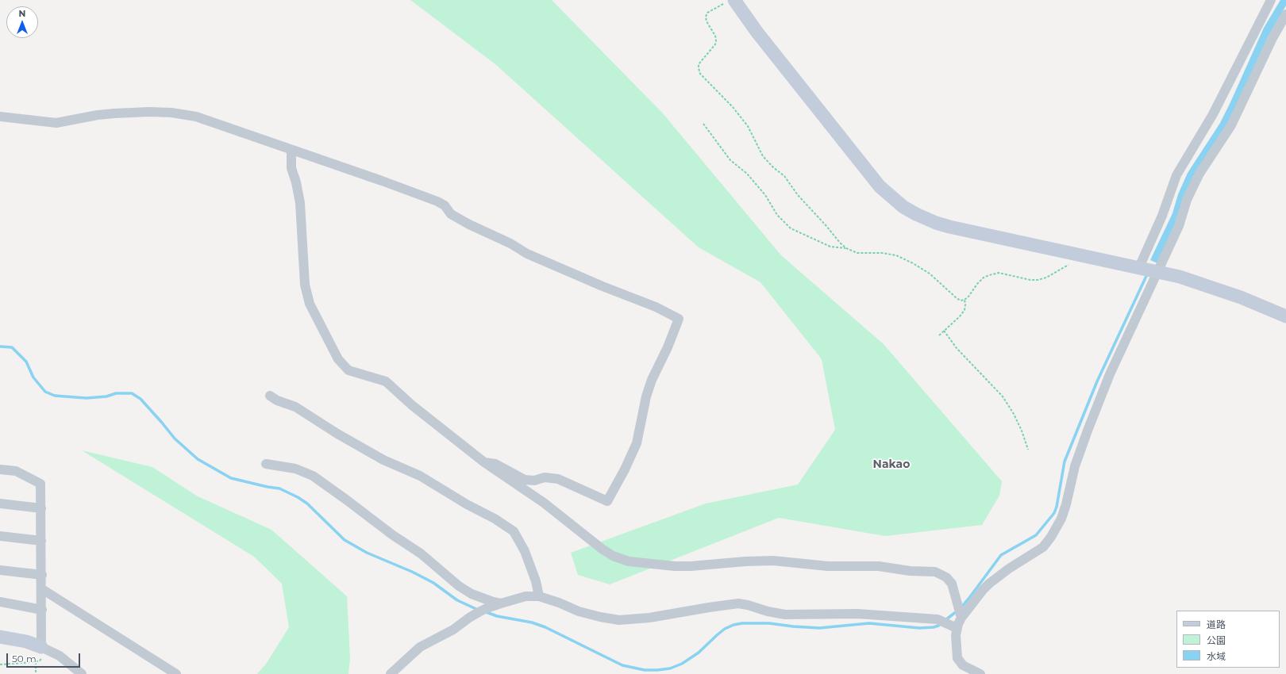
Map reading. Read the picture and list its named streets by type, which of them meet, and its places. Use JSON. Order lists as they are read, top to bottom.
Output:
{
  "districts": ["Nakao"],
  "legend": ["道路", "公園", "水域"],
  "scale_bar": "50 m",
  "north": "top"
}
